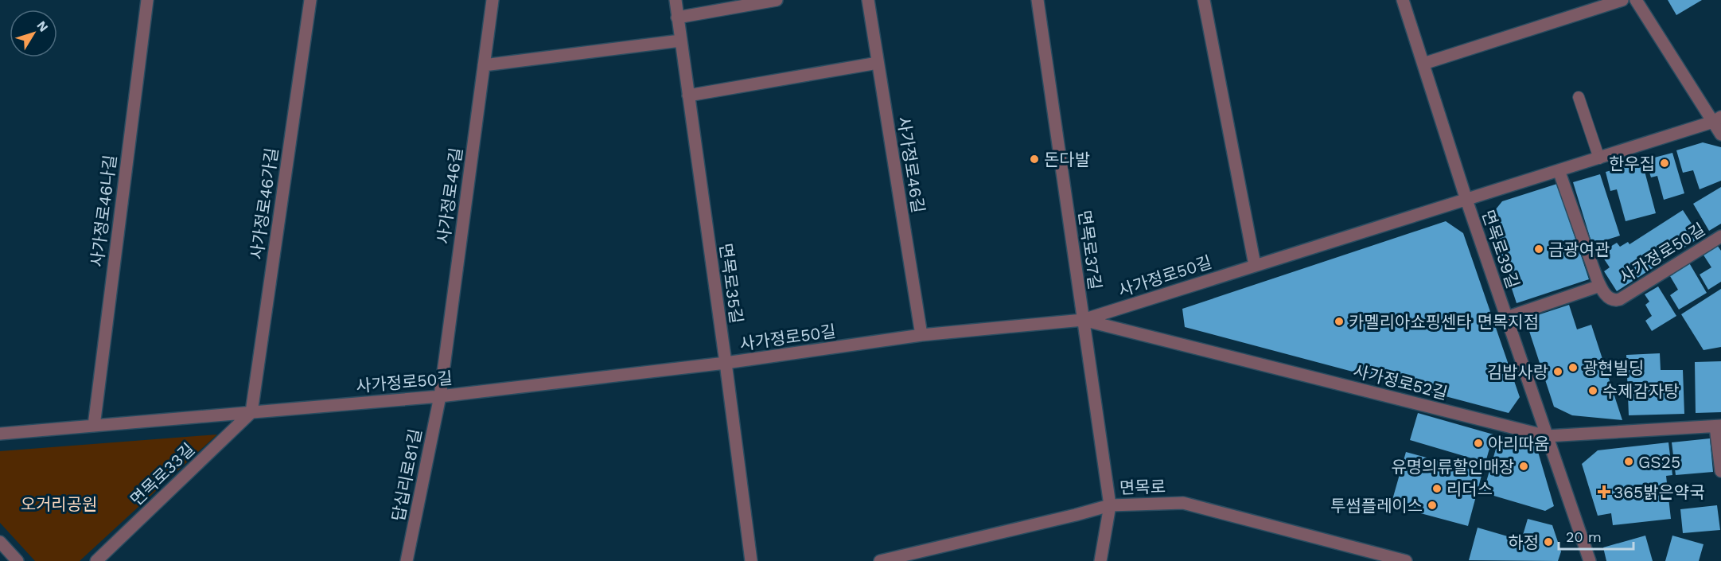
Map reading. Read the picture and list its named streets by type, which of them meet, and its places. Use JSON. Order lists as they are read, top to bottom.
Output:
{
  "streets": {
    "street": [
      "사가정로46길",
      "사가정로46가길",
      "사가정로46나길",
      "면목로39길",
      "면목로37길",
      "사가정로50길",
      "면목로35길",
      "사가정로52길",
      "면목로33길",
      "답십리로81길",
      "면목로"
    ]
  },
  "crossings": [
    ["사가정로46길", "사가정로50길"],
    ["사가정로46길", "답십리로81길"],
    ["사가정로46가길", "사가정로50길"],
    ["사가정로46가길", "면목로33길"],
    ["사가정로46나길", "사가정로50길"],
    ["면목로39길", "사가정로50길"],
    ["면목로39길", "사가정로52길"],
    ["면목로37길", "사가정로50길"],
    ["면목로37길", "사가정로52길"],
    ["면목로37길", "면목로"],
    ["사가정로50길", "면목로35길"],
    ["사가정로50길", "사가정로52길"],
    ["사가정로50길", "면목로33길"],
    ["사가정로50길", "답십리로81길"]
  ],
  "parks": ["오거리공원"],
  "places": {
    "other": [
      "돈다발",
      "한우집",
      "금광여관",
      "카멜리아쇼핑센타 면목지점",
      "광현빌딩",
      "김밥사랑",
      "수제감자탕",
      "아리따움",
      "GS25",
      "유명의류할인매장",
      "리더스",
      "투썸플레이스",
      "하정"
    ],
    "health": ["365밝은약국"]
  },
  "scale_bar": "20 m",
  "north": "top right"
}
